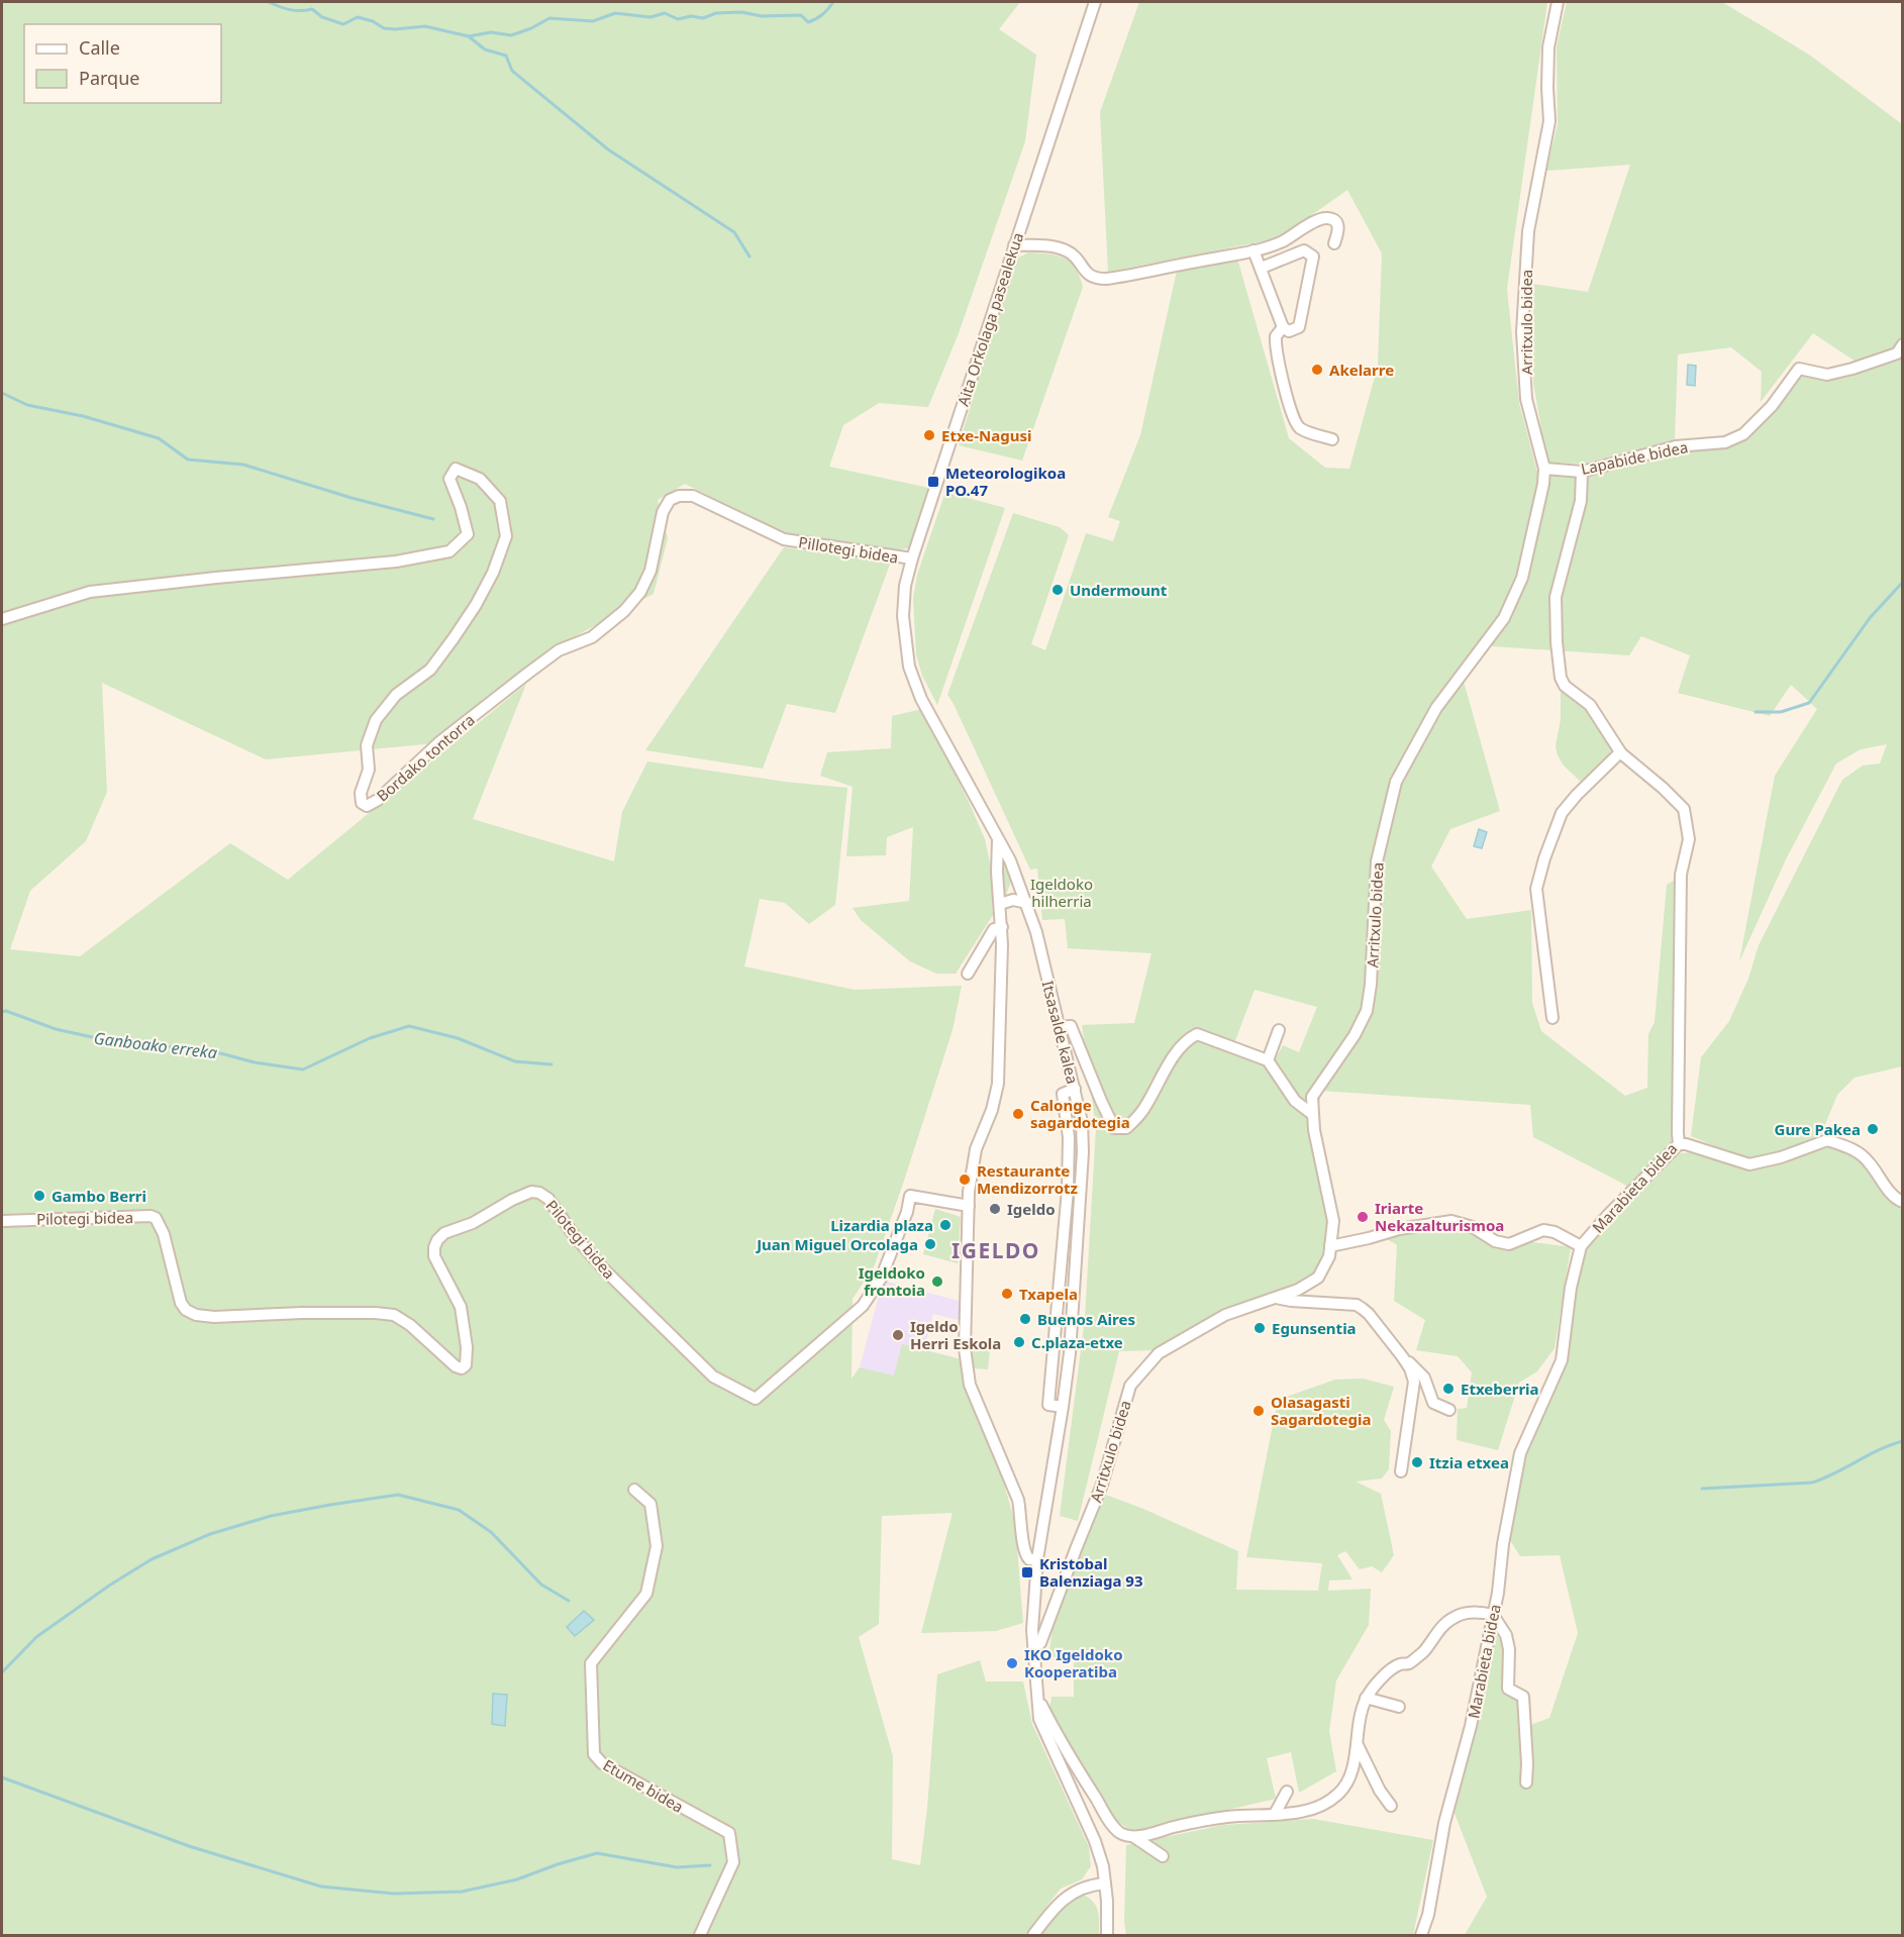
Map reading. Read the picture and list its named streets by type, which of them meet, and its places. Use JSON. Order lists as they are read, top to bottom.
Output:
{
  "streets": {
    "street": [
      "Aita Orkolaga pasealekua",
      "Arritxulo bidea",
      "Lapabide bidea",
      "Pillotegi bidea",
      "Bordako tontorra",
      "Itsasalde kalea",
      "Marabieta bidea",
      "Pilotegi bidea",
      "Etume bidea"
    ]
  },
  "crossings": [
    ["Aita Orkolaga pasealekua", "Pillotegi bidea"],
    ["Aita Orkolaga pasealekua", "Itsasalde kalea"],
    ["Arritxulo bidea", "Lapabide bidea"],
    ["Arritxulo bidea", "Itsasalde kalea"],
    ["Lapabide bidea", "Marabieta bidea"],
    ["Pillotegi bidea", "Bordako tontorra"]
  ],
  "districts": ["IGELDO"],
  "water": ["Ganboako erreka"],
  "parks": ["Igeldoko hilherria"],
  "places": {
    "other": [
      "Akelarre",
      "Etxe-Nagusi",
      "Undermount",
      "Calonge sagardotegia",
      "Gure Pakea",
      "Restaurante Mendizorrotz",
      "Gambo Berri",
      "Igeldo",
      "Iriarte Nekazalturismoa",
      "Lizardia plaza",
      "Juan Miguel Orcolaga",
      "Igeldoko frontoia",
      "Txapela",
      "Buenos Aires",
      "Egunsentia",
      "Igeldo Herri Eskola",
      "C.plaza-etxe",
      "Etxeberria",
      "Olasagasti Sagardotegia",
      "Itzia etxea",
      "IKO Igeldoko Kooperatiba"
    ],
    "transit": ["Meteorologikoa PO.47", "Kristobal Balenziaga 93"]
  },
  "legend": ["Calle", "Parque"]
}
